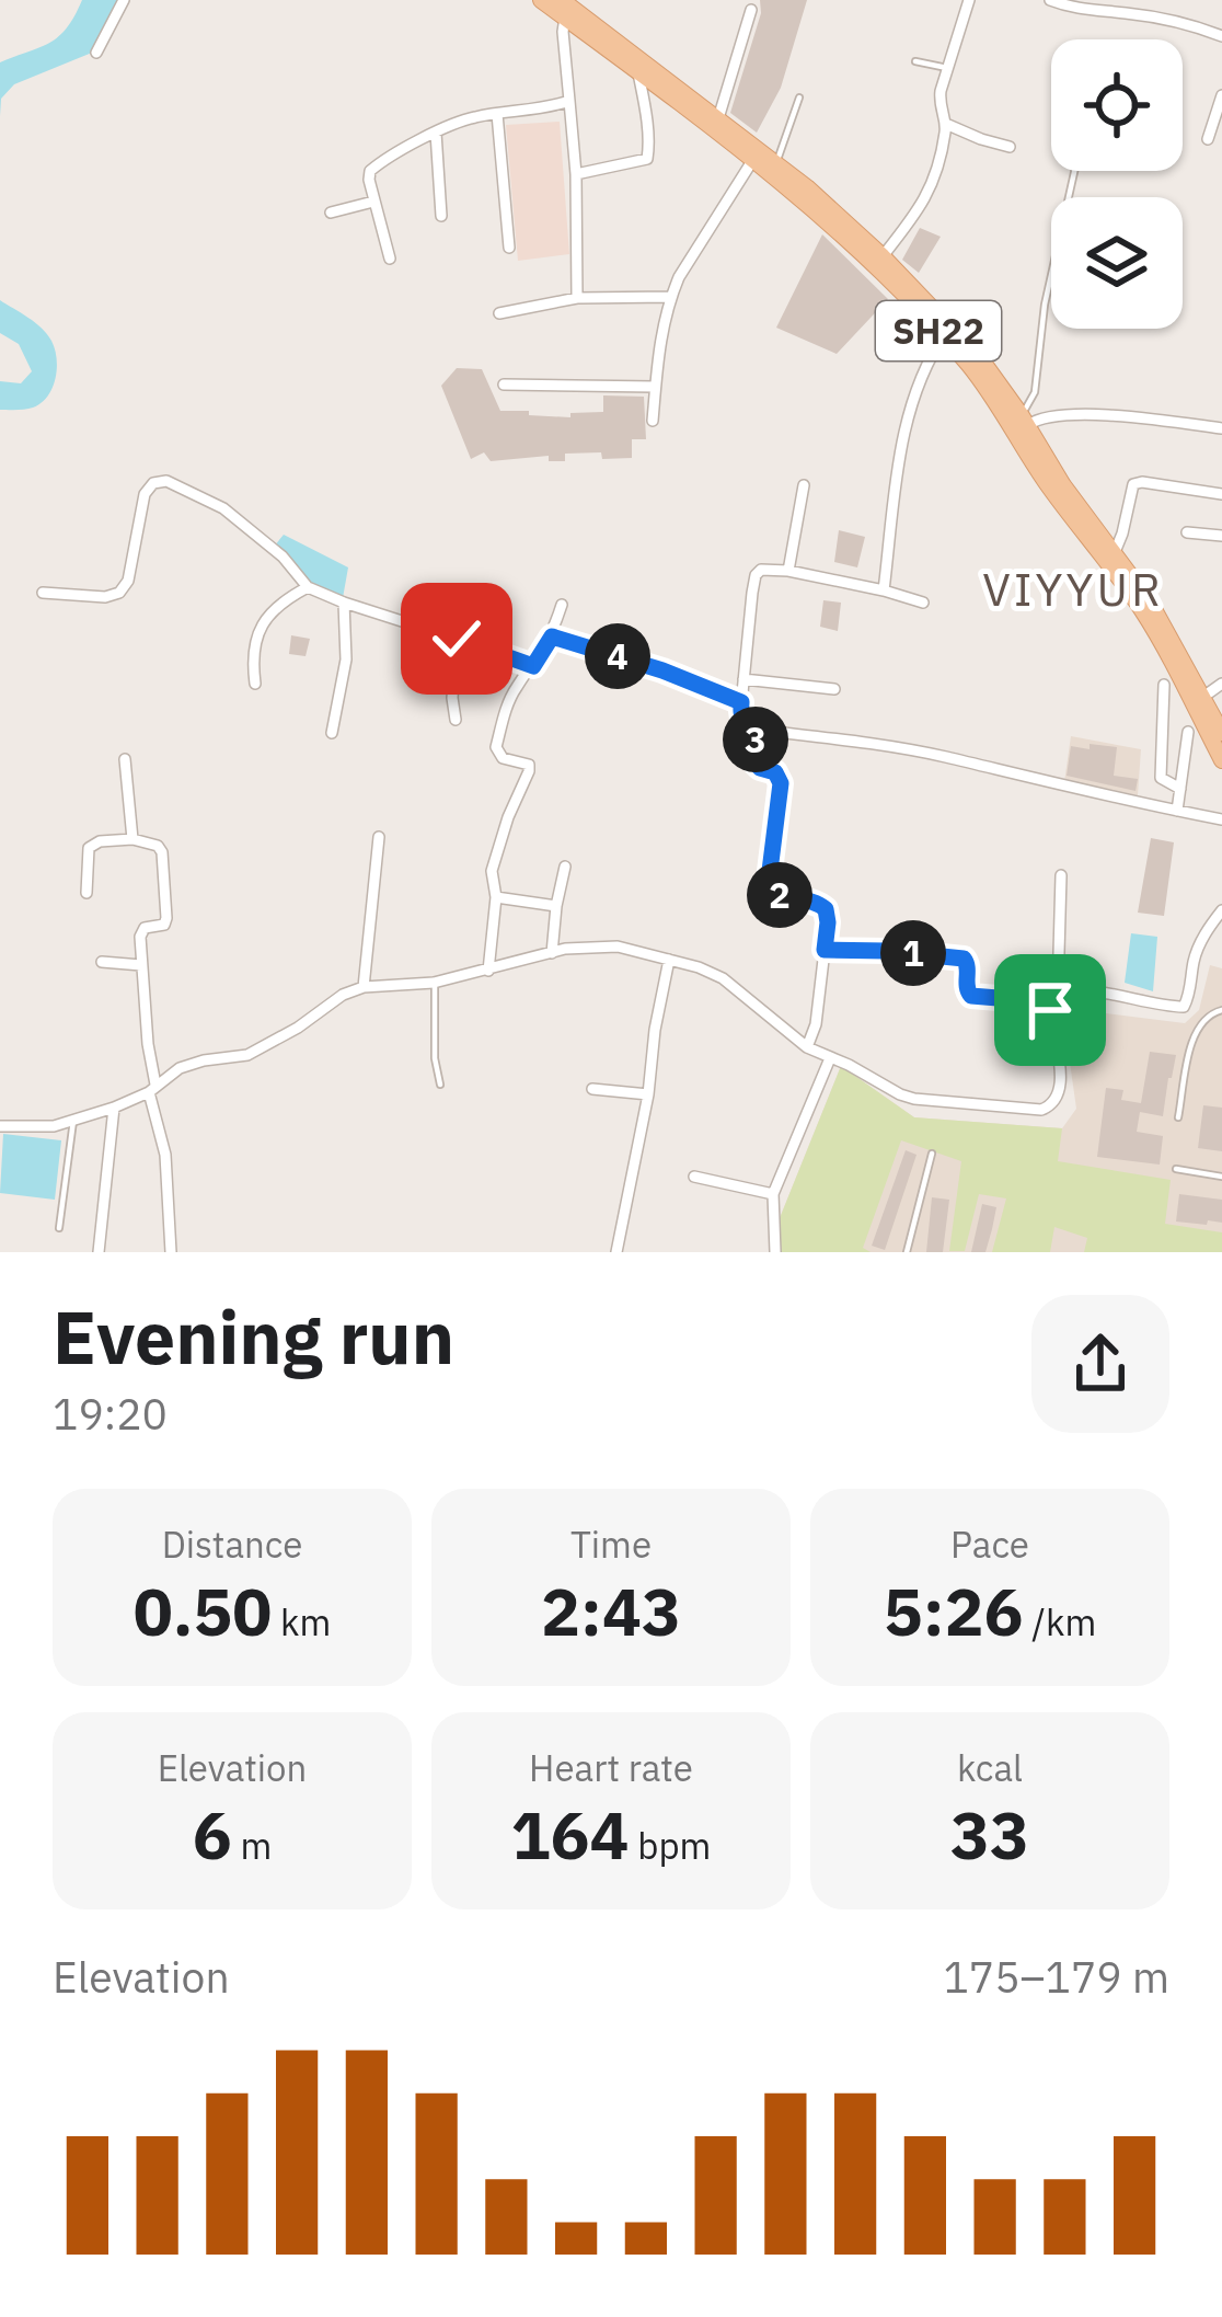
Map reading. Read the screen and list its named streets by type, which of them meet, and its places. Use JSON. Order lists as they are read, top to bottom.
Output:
{
  "streets": {
    "main road": ["SH22"]
  },
  "districts": ["VIYYUR"],
  "page": {
    "pins": [
      "4",
      "3",
      "2",
      "1"
    ],
    "heading": ["Evening run", "19:20"],
    "stats": [
      ["Distance", "0.50 km"],
      ["Time", "2:43"],
      ["Pace", "5:26 /km"],
      ["Elevation", "6 m"],
      ["Heart rate", "164 bpm"],
      ["kcal", "33"]
    ],
    "chart": ["Elevation", "175–179 m"]
  }
}
